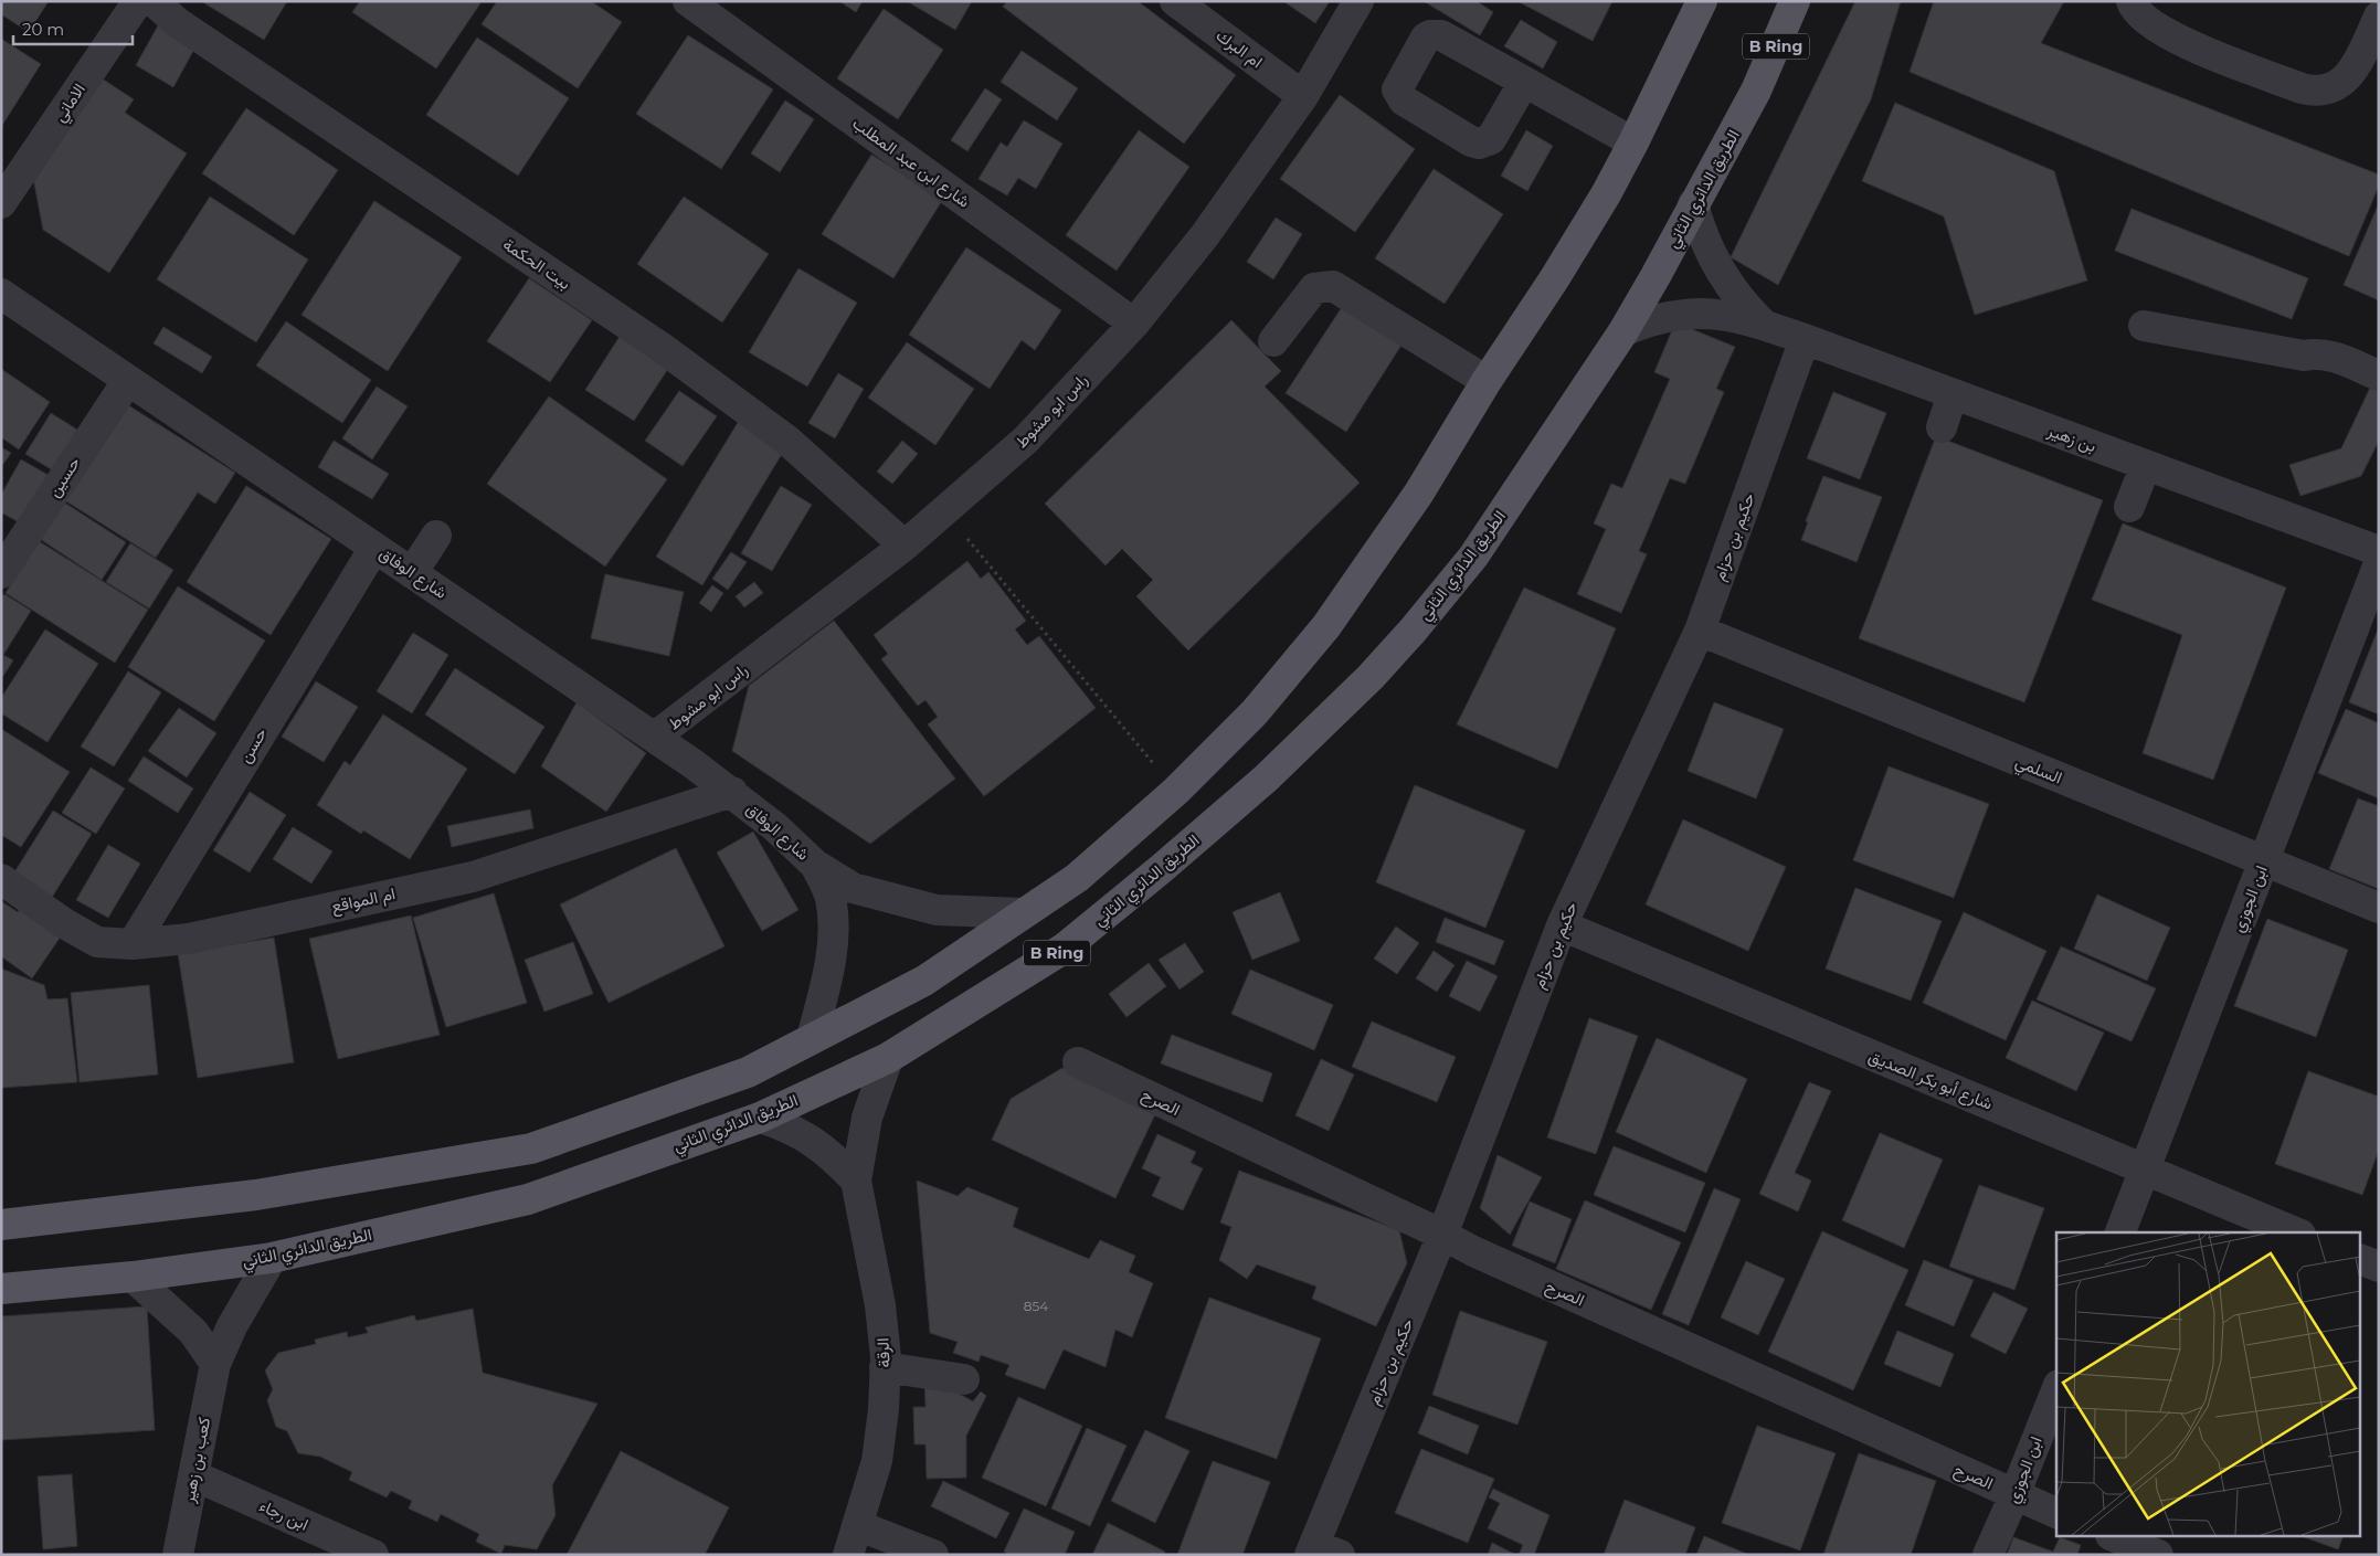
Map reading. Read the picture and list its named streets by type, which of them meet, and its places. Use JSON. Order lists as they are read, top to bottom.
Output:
{
  "streets": {
    "main road": ["B Ring", "الطريق الدائري الثاني"],
    "street": [
      "ام البرك",
      "الاماني",
      "شارع ابن عبد المطلب",
      "بيت الحكمة",
      "راس ابو مشوط",
      "بن زهير",
      "حسين",
      "حكيم بن حزام",
      "شارع الوفاق",
      "حسن",
      "السلمي",
      "ابن الجوزي",
      "ام المواقع",
      "شارع أبو بكر الصديق",
      "الصرح",
      "الرقة",
      "كعب بن زهير",
      "ابن رجاء"
    ]
  },
  "crossings": [
    ["B Ring", "شارع الوفاق"],
    ["ام البرك", "راس ابو مشوط"],
    ["شارع ابن عبد المطلب", "راس ابو مشوط"],
    ["الطريق الدائري الثاني", "بن زهير"],
    ["الطريق الدائري الثاني", "الرقة"],
    ["الطريق الدائري الثاني", "كعب بن زهير"],
    ["بيت الحكمة", "راس ابو مشوط"],
    ["راس ابو مشوط", "شارع الوفاق"],
    ["بن زهير", "حكيم بن حزام"],
    ["حسين", "شارع الوفاق"],
    ["حكيم بن حزام", "السلمي"],
    ["حكيم بن حزام", "شارع أبو بكر الصديق"],
    ["حكيم بن حزام", "الصرح"],
    ["شارع الوفاق", "حسن"],
    ["شارع الوفاق", "ام المواقع"],
    ["حسن", "ام المواقع"],
    ["السلمي", "ابن الجوزي"],
    ["ابن الجوزي", "شارع أبو بكر الصديق"],
    ["ابن الجوزي", "الصرح"],
    ["كعب بن زهير", "ابن رجاء"]
  ],
  "house_numbers": ["854"],
  "scale_bar": "20 m"
}
